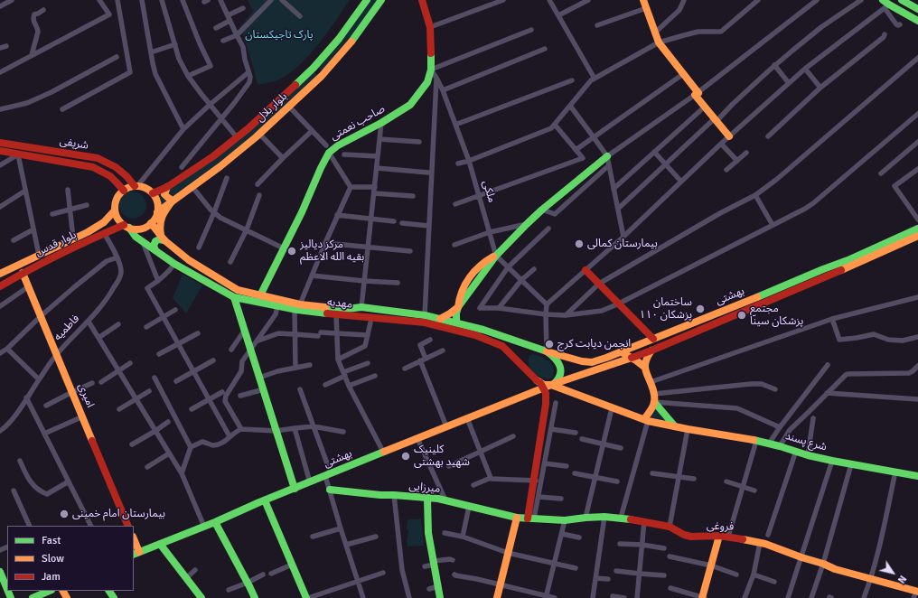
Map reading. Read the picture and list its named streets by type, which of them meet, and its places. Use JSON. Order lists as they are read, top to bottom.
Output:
{
  "streets": {
    "main road": [
      "بلوار بلال",
      "صاحب نعمتی",
      "شریفی",
      "بلوار قدس",
      "بهشتى",
      "مهدیه",
      "امیری",
      "شرع پسند",
      "بهشتی",
      "میرزایی",
      "فروغی"
    ],
    "street": ["ملکی", "فاطمیه"]
  },
  "crossings": [
    ["بلوار بلال", "شریفی"],
    ["بلوار بلال", "بلوار قدس"],
    ["بلوار بلال", "مهدیه"],
    ["صاحب نعمتی", "ملکی"],
    ["شریفی", "بلوار قدس"],
    ["شریفی", "مهدیه"],
    ["بلوار قدس", "مهدیه"],
    ["بلوار قدس", "فاطمیه"],
    ["بلوار قدس", "امیری"],
    ["بهشتى", "مهدیه"],
    ["بهشتى", "شرع پسند"],
    ["بهشتى", "بهشتی"],
    ["مهدیه", "بهشتی"],
    ["فاطمیه", "امیری"],
    ["شرع پسند", "بهشتی"],
    ["میرزایی", "فروغی"]
  ],
  "parks": ["پارک تاجیکستان"],
  "places": [
    "بیمارستان کمالی",
    "مرکز دیالیز بقیه الله الاعظم",
    "ساختمان پزشکان ۱۱۰",
    "مجتمع پزشکان سینا",
    "انجمن دیابت کرج",
    "کلینیک شهید بهشتی",
    "بیمارستان امام خمینی"
  ],
  "legend": ["Fast", "Slow", "Jam"],
  "north": "bottom right"
}
